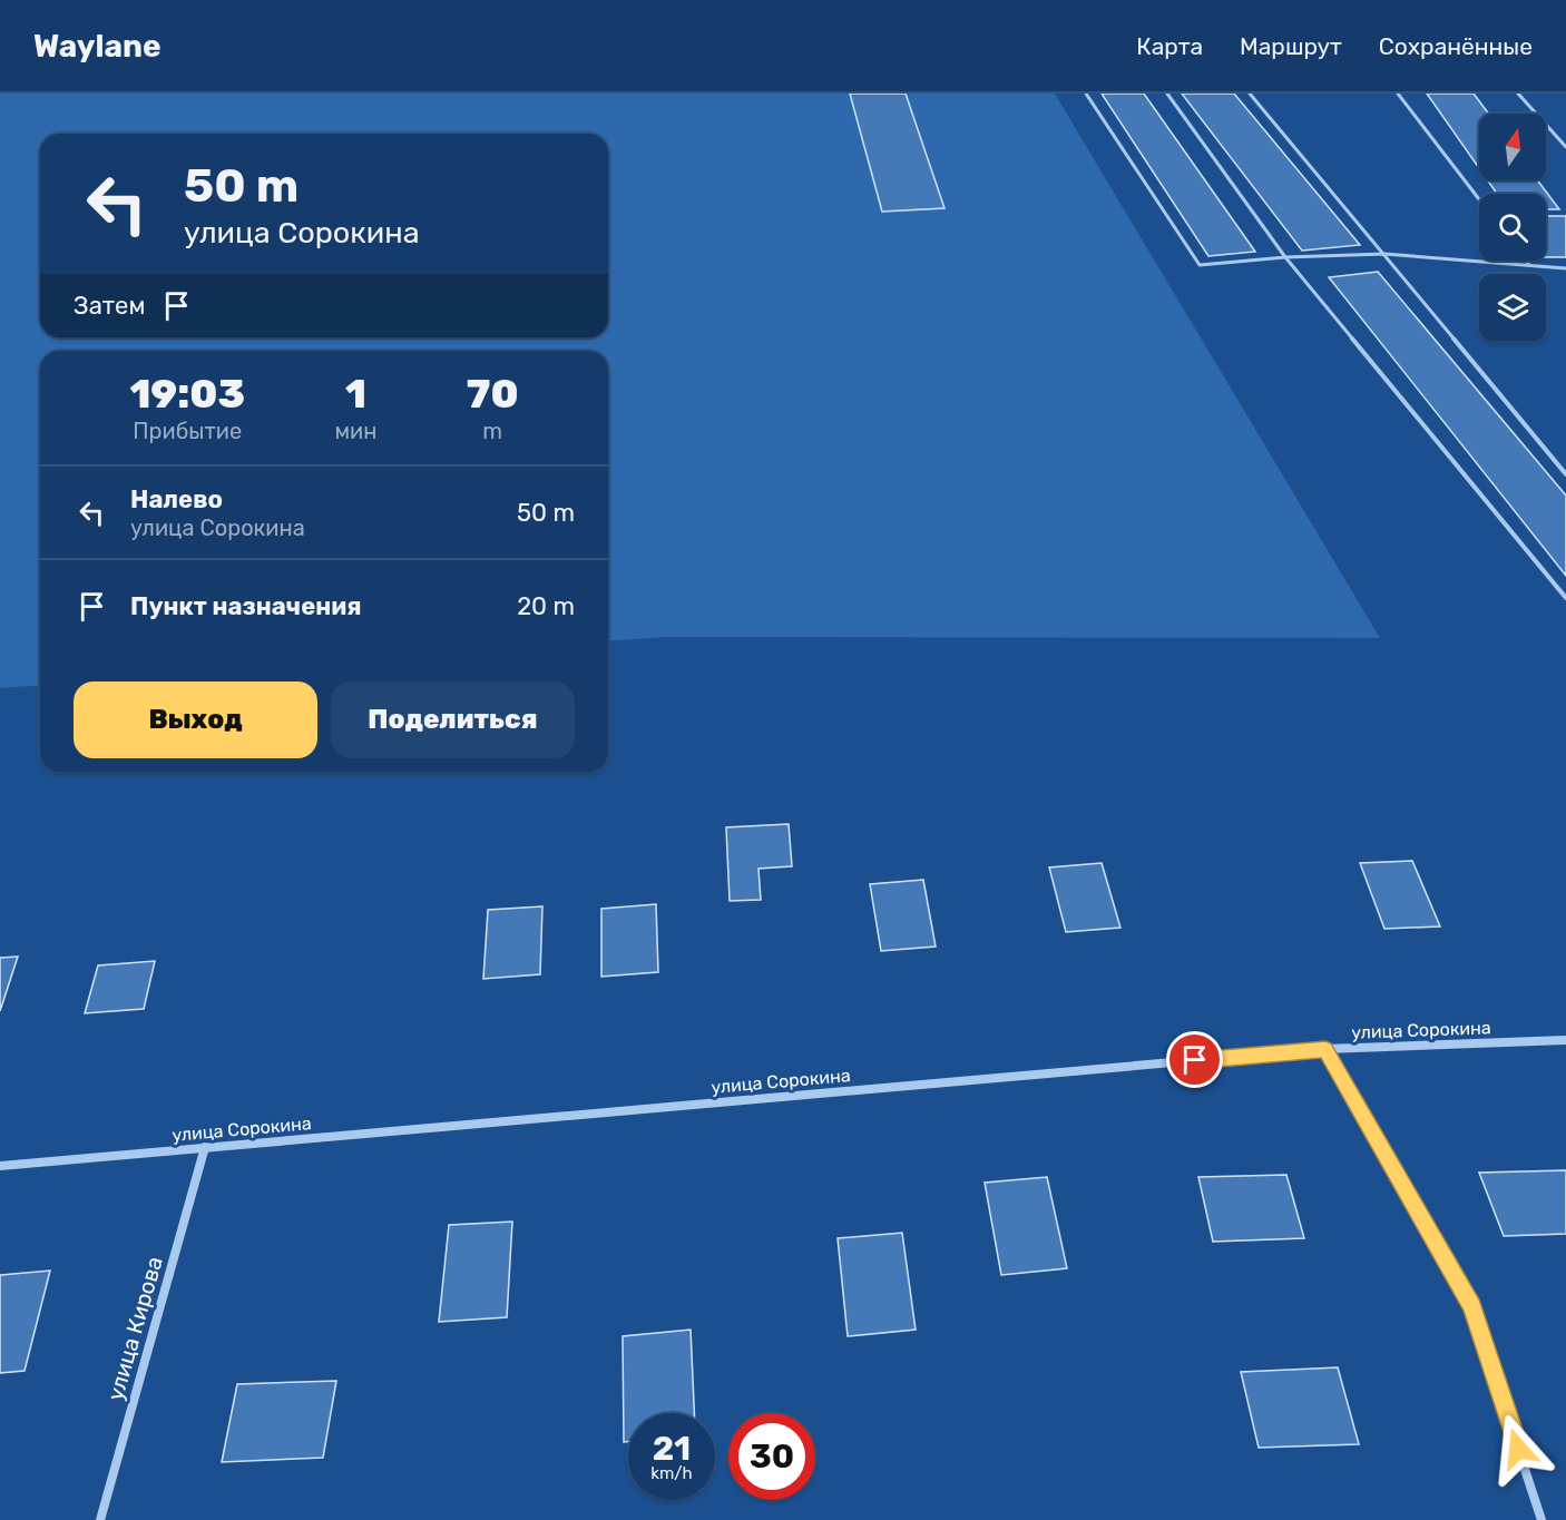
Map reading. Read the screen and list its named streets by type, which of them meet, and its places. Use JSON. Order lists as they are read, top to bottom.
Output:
{
  "streets": {
    "street": ["улица Сорокина", "улица Кирова"]
  },
  "crossings": [
    ["улица Сорокина", "улица Кирова"]
  ],
  "north": "top",
  "page": {
    "header": "Waylane",
    "nav": ["Карта", "Маршрут", "Сохранённые"],
    "turn": ["50 m", "улица Сорокина"],
    "then": "Затем",
    "eta": [
      "19:03",
      "Прибытие",
      "1",
      "мин",
      "70",
      "m"
    ],
    "list": [
      {
        "name": "Налево",
        "note": "улица Сорокина",
        "value": "50 m"
      },
      {
        "name": "Пункт назначения",
        "value": "20 m"
      }
    ],
    "buttons": ["Выход", "Поделиться"],
    "speed": "21 km/h",
    "limit": "30"
  }
}
